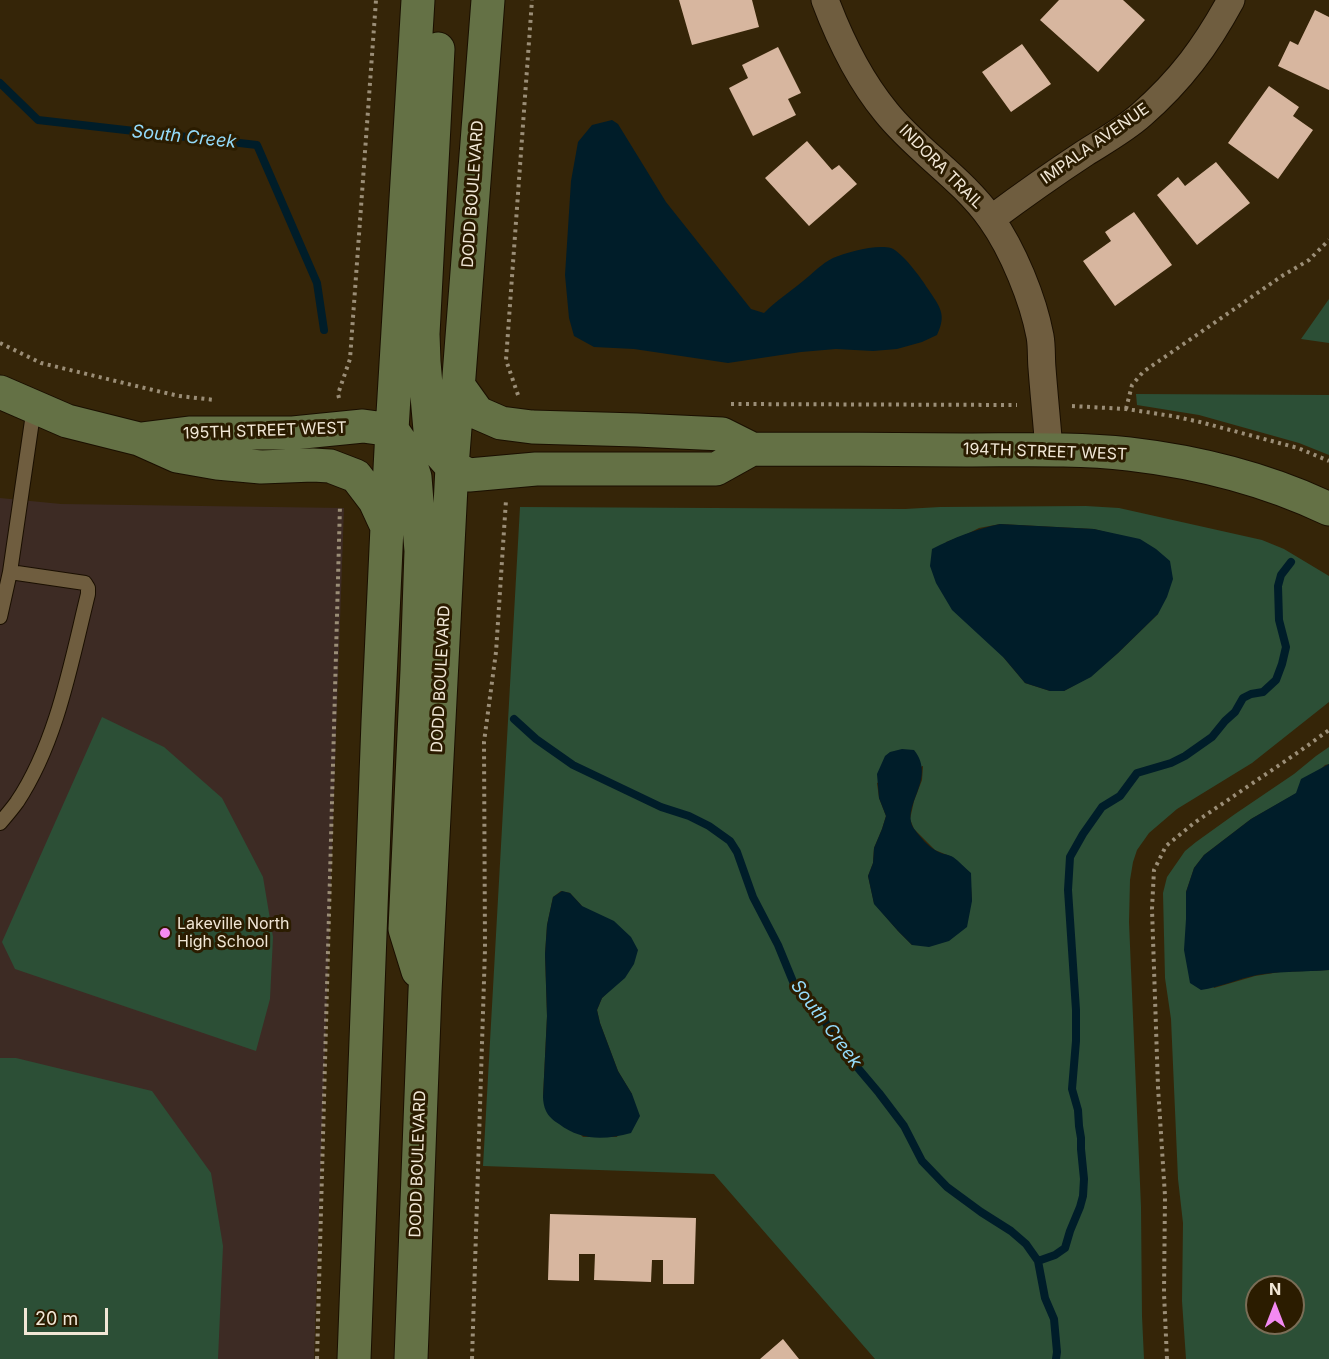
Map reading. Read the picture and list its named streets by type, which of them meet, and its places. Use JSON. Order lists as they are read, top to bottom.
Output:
{
  "streets": {
    "main road": ["DODD BOULEVARD", "195TH STREET WEST", "194TH STREET WEST"],
    "street": ["IMPALA AVENUE", "INDORA TRAIL"]
  },
  "crossings": [
    ["IMPALA AVENUE", "INDORA TRAIL"],
    ["INDORA TRAIL", "194TH STREET WEST"],
    ["DODD BOULEVARD", "194TH STREET WEST"]
  ],
  "water": ["South Creek"],
  "places": ["Lakeville North High School"],
  "scale_bar": "20 m",
  "north": "top"
}
